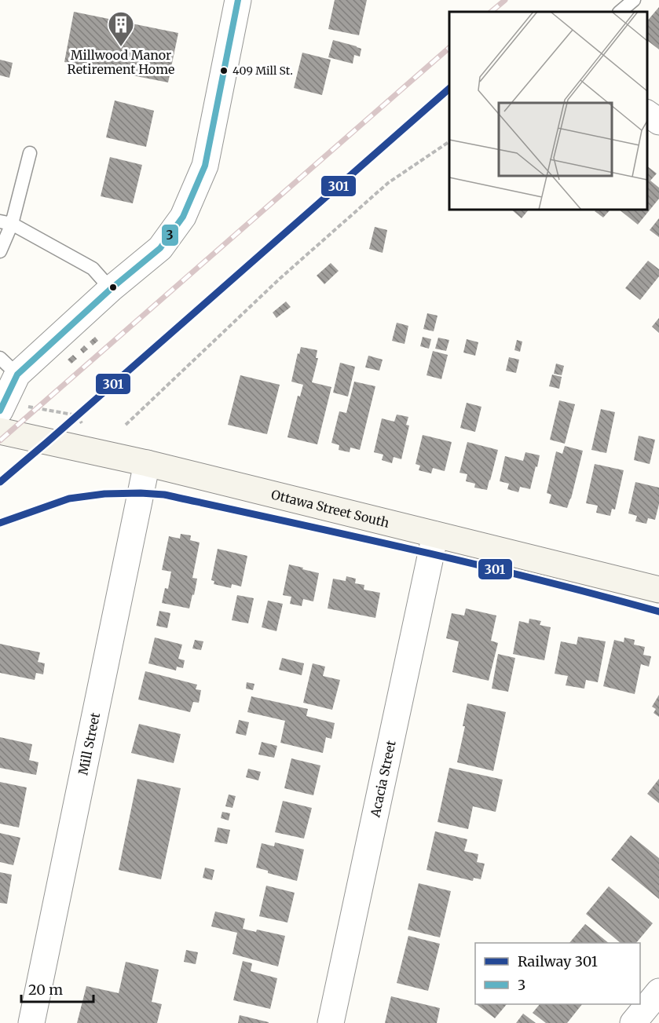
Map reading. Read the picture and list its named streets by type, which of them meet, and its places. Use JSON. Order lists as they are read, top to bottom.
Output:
{
  "streets": {
    "main road": ["Ottawa Street South"],
    "street": ["Mill Street", "Acacia Street"]
  },
  "crossings": [
    ["Ottawa Street South", "Mill Street"],
    ["Ottawa Street South", "Acacia Street"]
  ],
  "places": {
    "building": ["Millwood Manor Retirement Home"],
    "other": ["409 Mill St."]
  },
  "lines": ["transit line 3", "rail line 301"],
  "legend": ["Railway 301", "3"],
  "scale_bar": "20 m"
}
